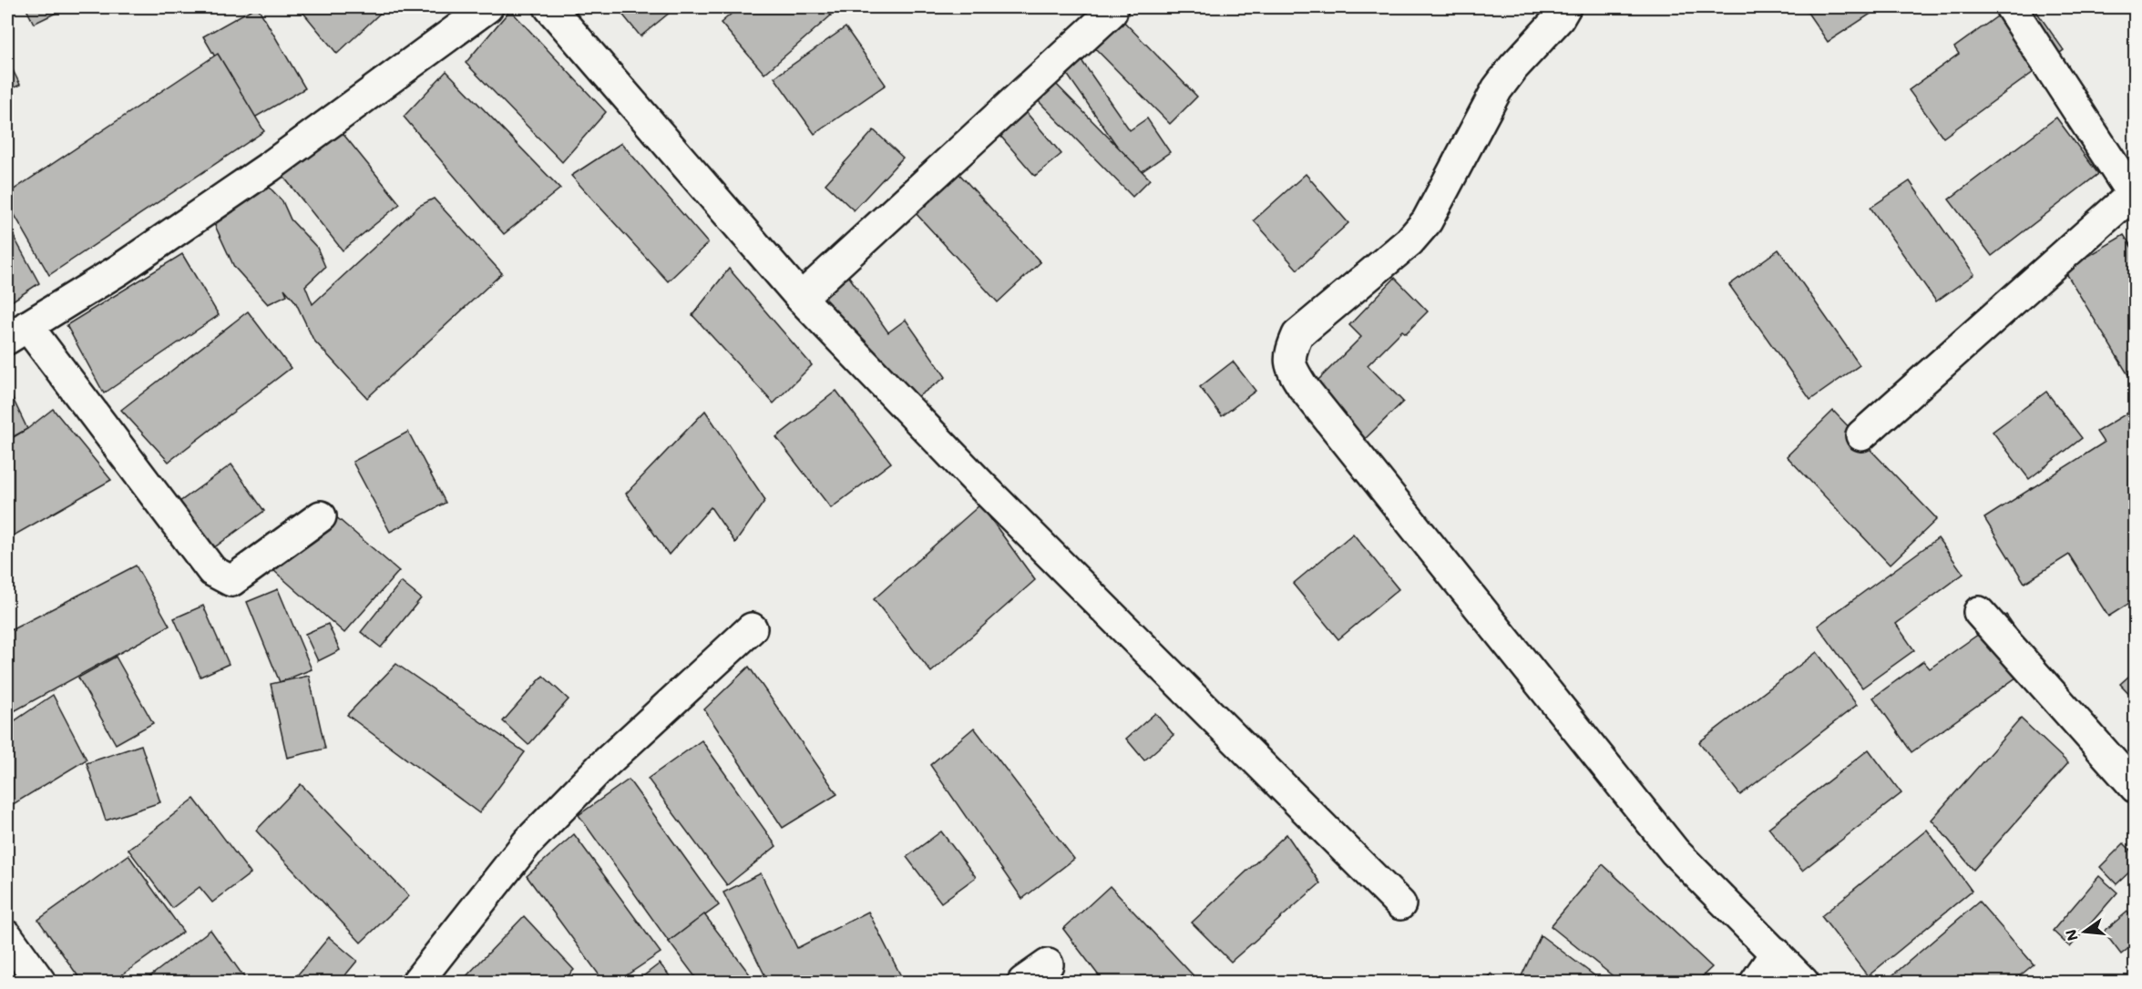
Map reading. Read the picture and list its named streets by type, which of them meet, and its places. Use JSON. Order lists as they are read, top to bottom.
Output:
{
  "north": "left"
}
